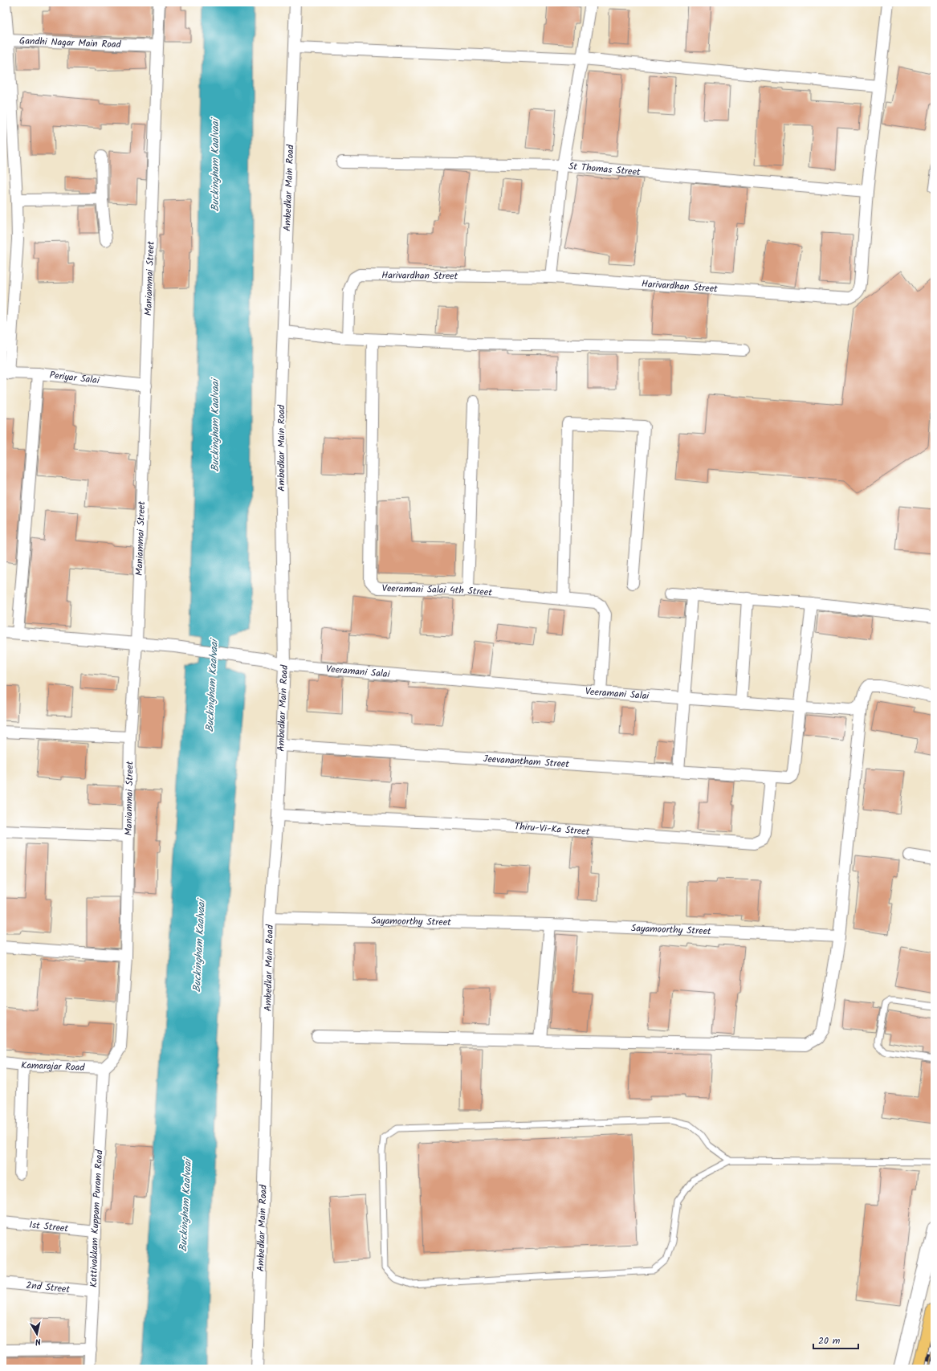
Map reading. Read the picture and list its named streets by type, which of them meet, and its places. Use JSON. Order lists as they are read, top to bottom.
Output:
{
  "streets": {
    "street": [
      "Gandhi Nagar Main Road",
      "St Thomas Street",
      "Ambedkar Main Road",
      "Harivardhan Street",
      "Maniammai Street",
      "Periyar Salai",
      "Veeramani Salai 4th Street",
      "Veeramani Salai",
      "Jeevanantham Street",
      "Thiru-Vi-Ka Street",
      "Sayamoorthy Street",
      "Kamarajar Road",
      "Kottivakkam Kuppam Puram Road",
      "1st Street",
      "2nd Street"
    ]
  },
  "crossings": [
    ["Gandhi Nagar Main Road", "Maniammai Street"],
    ["Gandhi Nagar Main Road", "Periyar Salai"],
    ["St Thomas Street", "Harivardhan Street"],
    ["Ambedkar Main Road", "Veeramani Salai"],
    ["Ambedkar Main Road", "Jeevanantham Street"],
    ["Ambedkar Main Road", "Thiru-Vi-Ka Street"],
    ["Ambedkar Main Road", "Sayamoorthy Street"],
    ["Maniammai Street", "Periyar Salai"],
    ["Maniammai Street", "Veeramani Salai"],
    ["Maniammai Street", "Kamarajar Road"],
    ["Maniammai Street", "Kottivakkam Kuppam Puram Road"],
    ["Veeramani Salai 4th Street", "Veeramani Salai"],
    ["Veeramani Salai", "Jeevanantham Street"],
    ["Jeevanantham Street", "Thiru-Vi-Ka Street"],
    ["Kamarajar Road", "Kottivakkam Kuppam Puram Road"],
    ["Kottivakkam Kuppam Puram Road", "1st Street"],
    ["Kottivakkam Kuppam Puram Road", "2nd Street"]
  ],
  "water": ["Buckingham Kaalvaai"],
  "scale_bar": "20 m",
  "north": "bottom"
}
